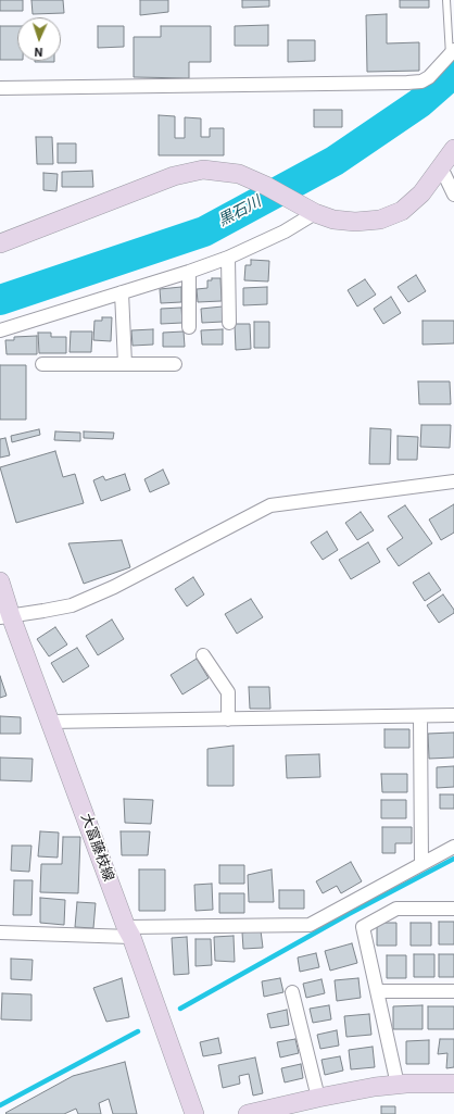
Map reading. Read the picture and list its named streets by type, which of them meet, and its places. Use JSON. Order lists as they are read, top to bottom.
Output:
{
  "streets": {
    "street": ["大富藤枝線"]
  },
  "water": ["黒石川"],
  "north": "bottom"
}
